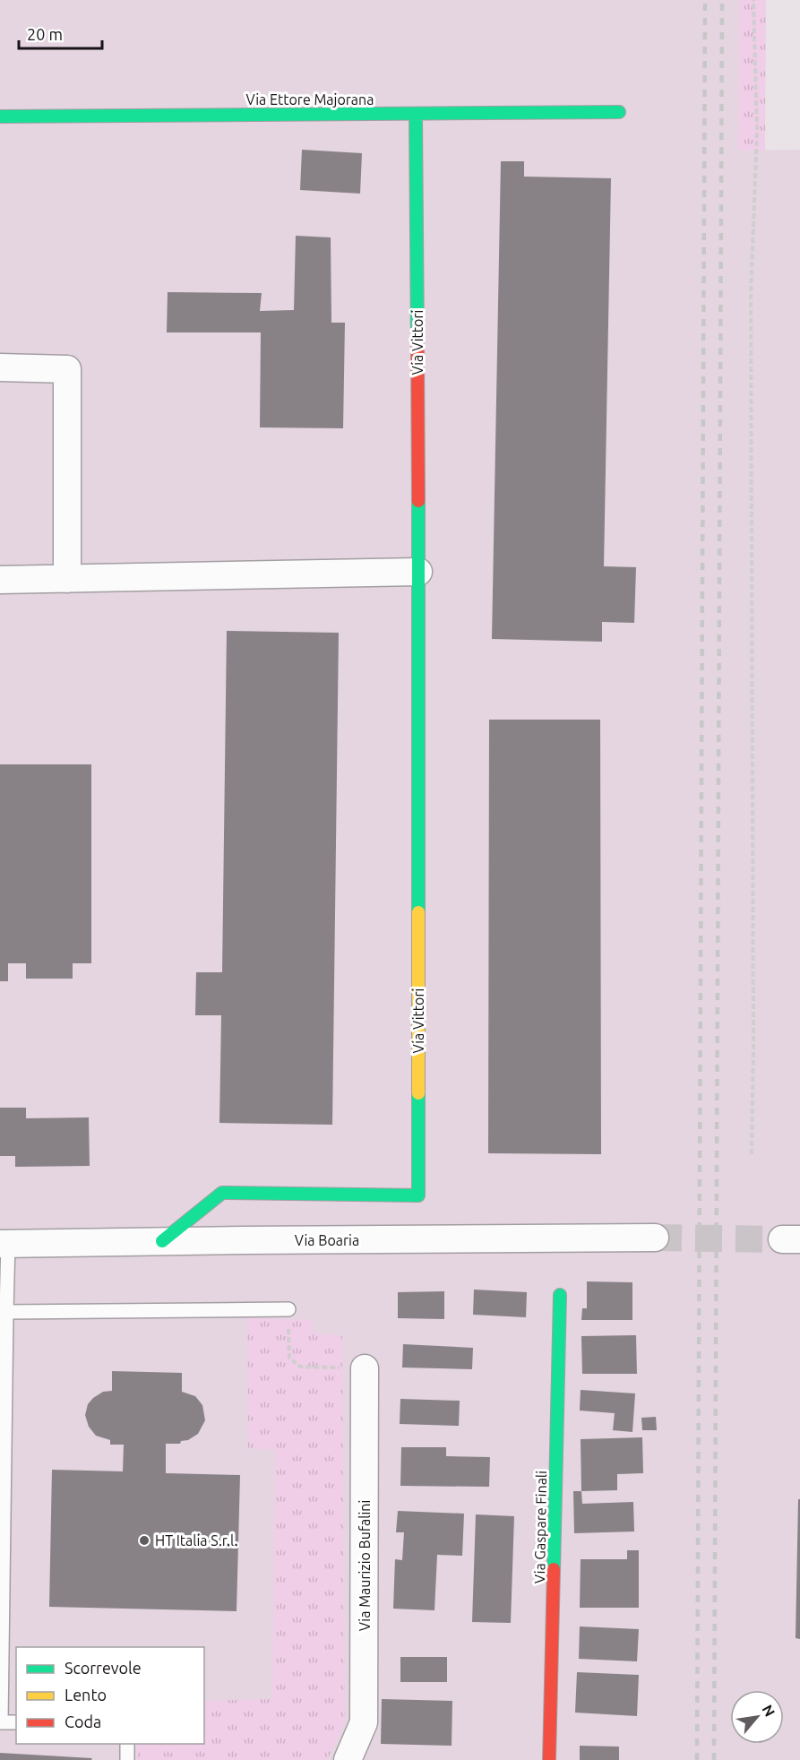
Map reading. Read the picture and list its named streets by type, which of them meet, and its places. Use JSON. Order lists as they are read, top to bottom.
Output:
{
  "streets": {
    "street": [
      "Via Ettore Majorana",
      "Via Vittori",
      "Via Boaria",
      "Via Gaspare Finali",
      "Via Maurizio Bufalini"
    ]
  },
  "crossings": [
    ["Via Ettore Majorana", "Via Vittori"],
    ["Via Vittori", "Via Boaria"]
  ],
  "places": ["HT Italia S.r.l."],
  "legend": ["Scorrevole", "Lento", "Coda"],
  "scale_bar": "20 m",
  "north": "top right"
}
